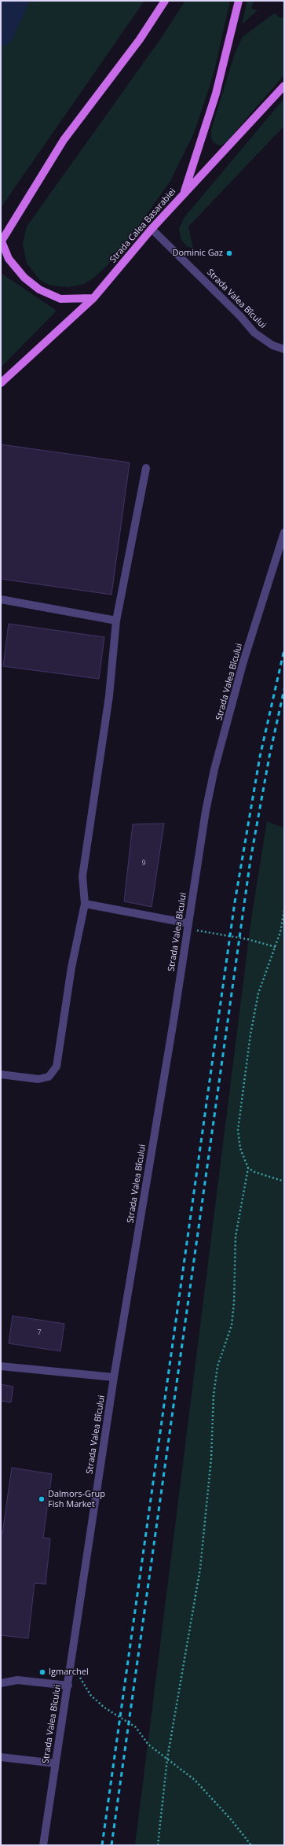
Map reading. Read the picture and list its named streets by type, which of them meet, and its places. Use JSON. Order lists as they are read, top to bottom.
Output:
{
  "streets": {
    "main road": ["Strada Calea Basarabiei"],
    "street": ["Strada Valea Bîcului"]
  },
  "crossings": [
    ["Strada Calea Basarabiei", "Strada Valea Bîcului"]
  ],
  "places": ["Dominic Gaz", "Dalmors-Grup Fish Market", "Igmarchel"],
  "house_numbers": ["9", "7"]
}
